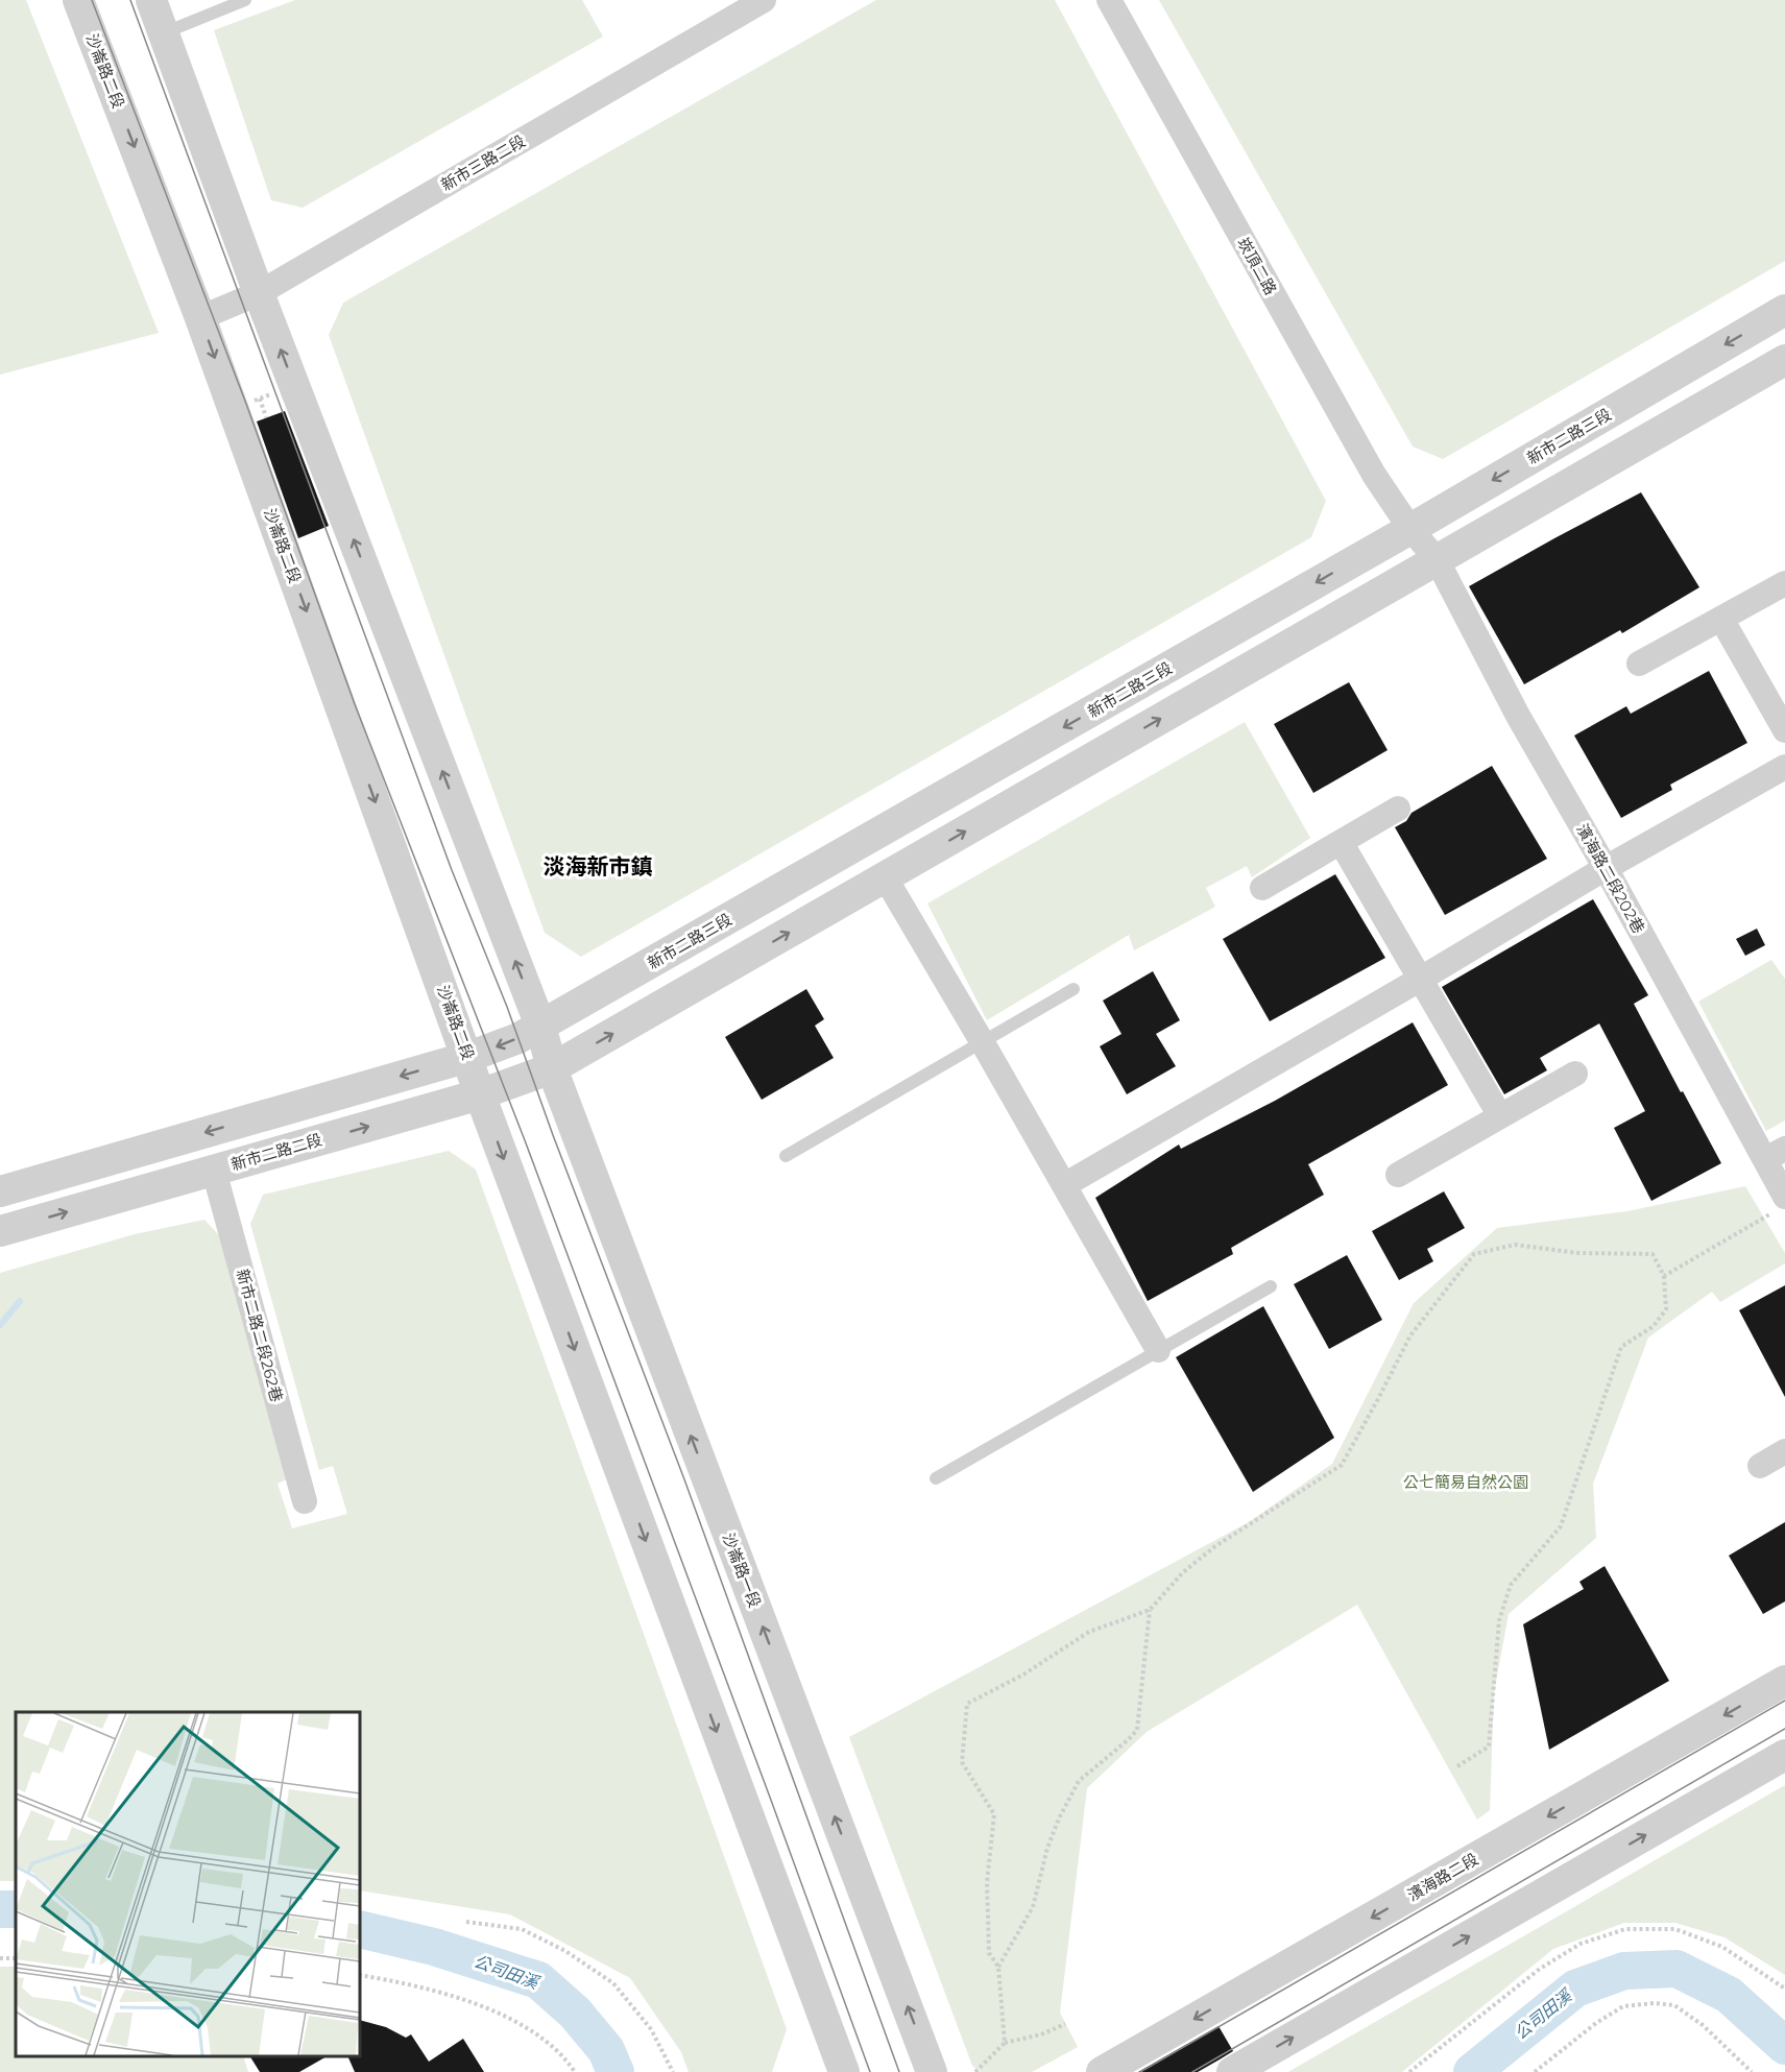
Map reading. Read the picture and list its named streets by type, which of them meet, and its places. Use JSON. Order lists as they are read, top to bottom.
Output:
{
  "streets": {
    "street": [
      "沙崙路二段",
      "新市三路二段",
      "崁頂二路",
      "新市二路三段",
      "濱海路二段202巷",
      "新市二路二段",
      "新市二路二段262巷",
      "沙崙路一段",
      "濱海路二段"
    ]
  },
  "crossings": [
    ["沙崙路二段", "新市三路二段"],
    ["沙崙路二段", "新市二路三段"],
    ["沙崙路二段", "新市二路二段"],
    ["崁頂二路", "新市二路三段"],
    ["崁頂二路", "濱海路二段202巷"],
    ["新市二路二段", "新市二路二段262巷"],
    ["新市二路二段", "沙崙路一段"]
  ],
  "districts": ["淡海新市鎮"],
  "water": ["公司田溪"],
  "parks": ["公七簡易自然公園"]
}
